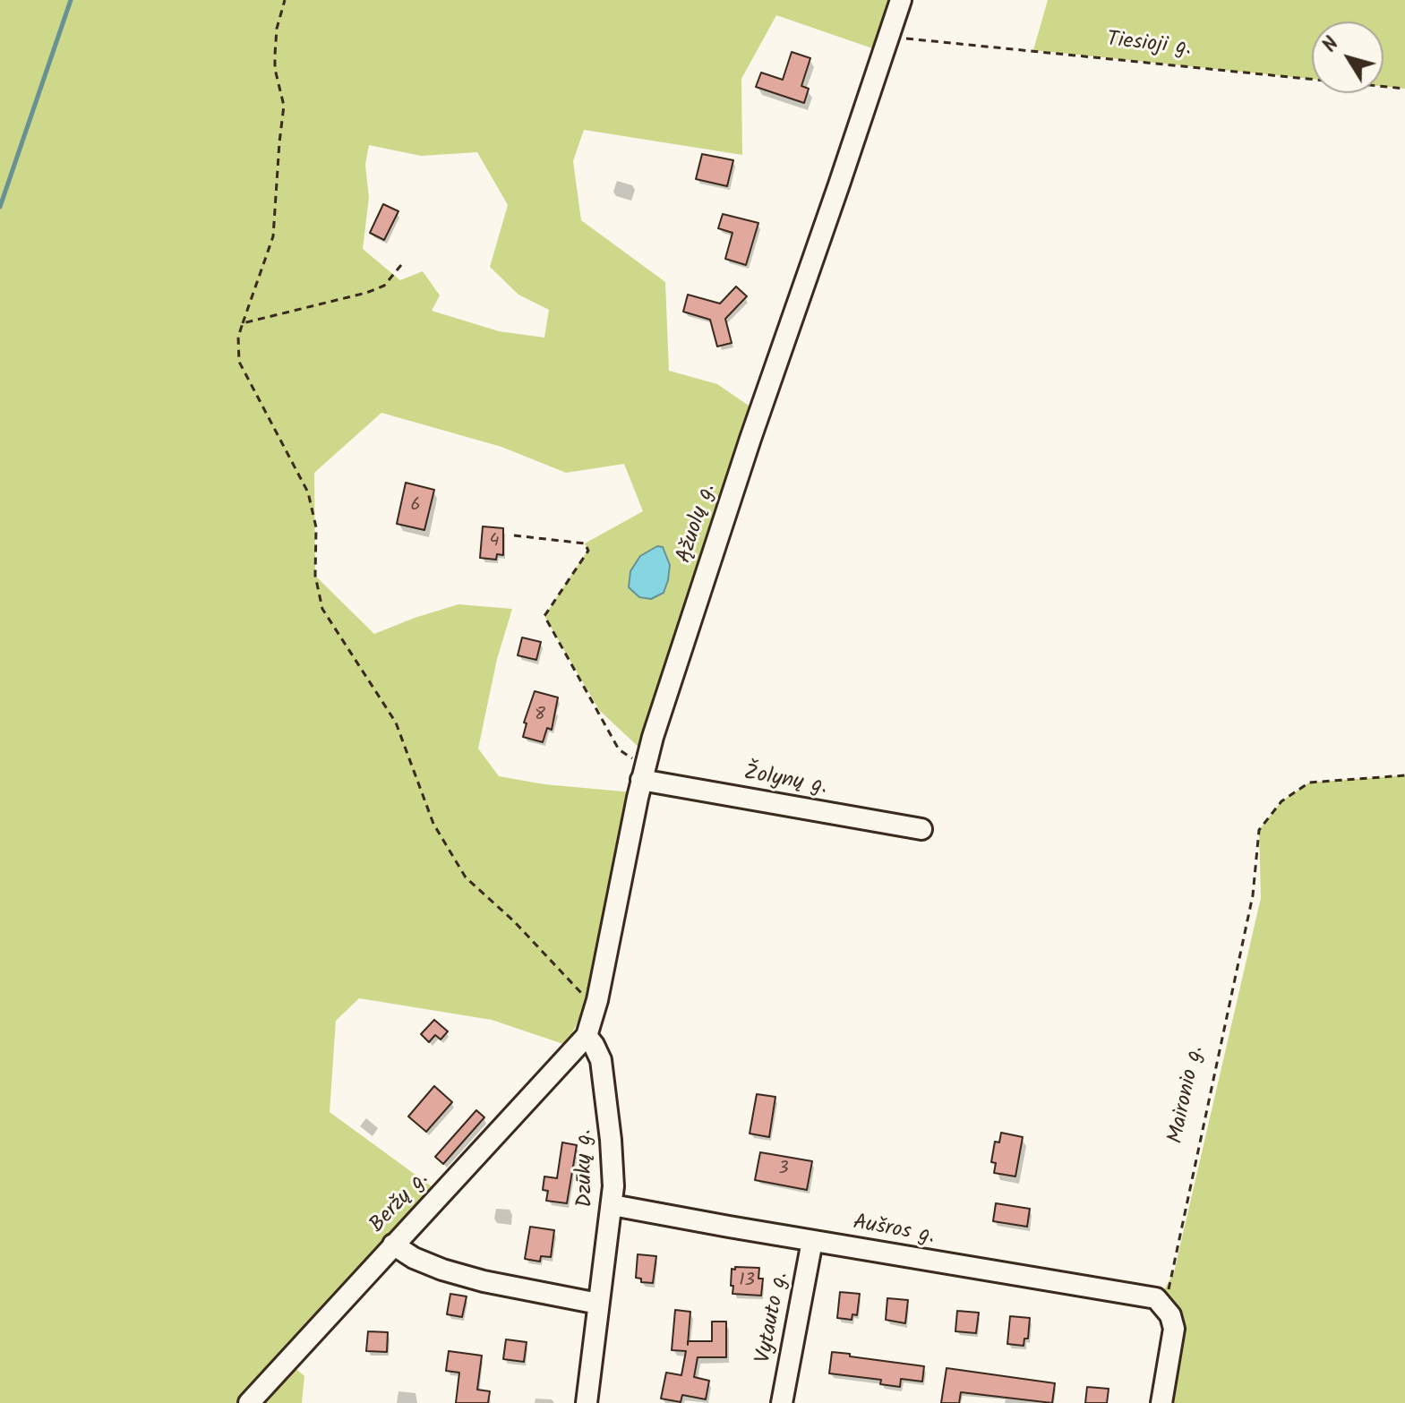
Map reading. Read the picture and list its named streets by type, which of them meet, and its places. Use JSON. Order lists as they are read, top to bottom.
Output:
{
  "streets": {
    "street": [
      "Ąžuolų g.",
      "Žolynų g.",
      "Dzūkų g.",
      "Beržų g.",
      "Aušros g.",
      "Vytauto g."
    ],
    "path": ["Tiesioji g.", "Maironio g."]
  },
  "crossings": [
    ["Tiesioji g.", "Ąžuolų g."],
    ["Ąžuolų g.", "Žolynų g."],
    ["Ąžuolų g.", "Dzūkų g."],
    ["Ąžuolų g.", "Beržų g."],
    ["Maironio g.", "Aušros g."],
    ["Dzūkų g.", "Beržų g."],
    ["Dzūkų g.", "Aušros g."],
    ["Aušros g.", "Vytauto g."]
  ],
  "house_numbers": [
    "6",
    "4",
    "8",
    "3",
    "13"
  ],
  "north": "top left"
}
